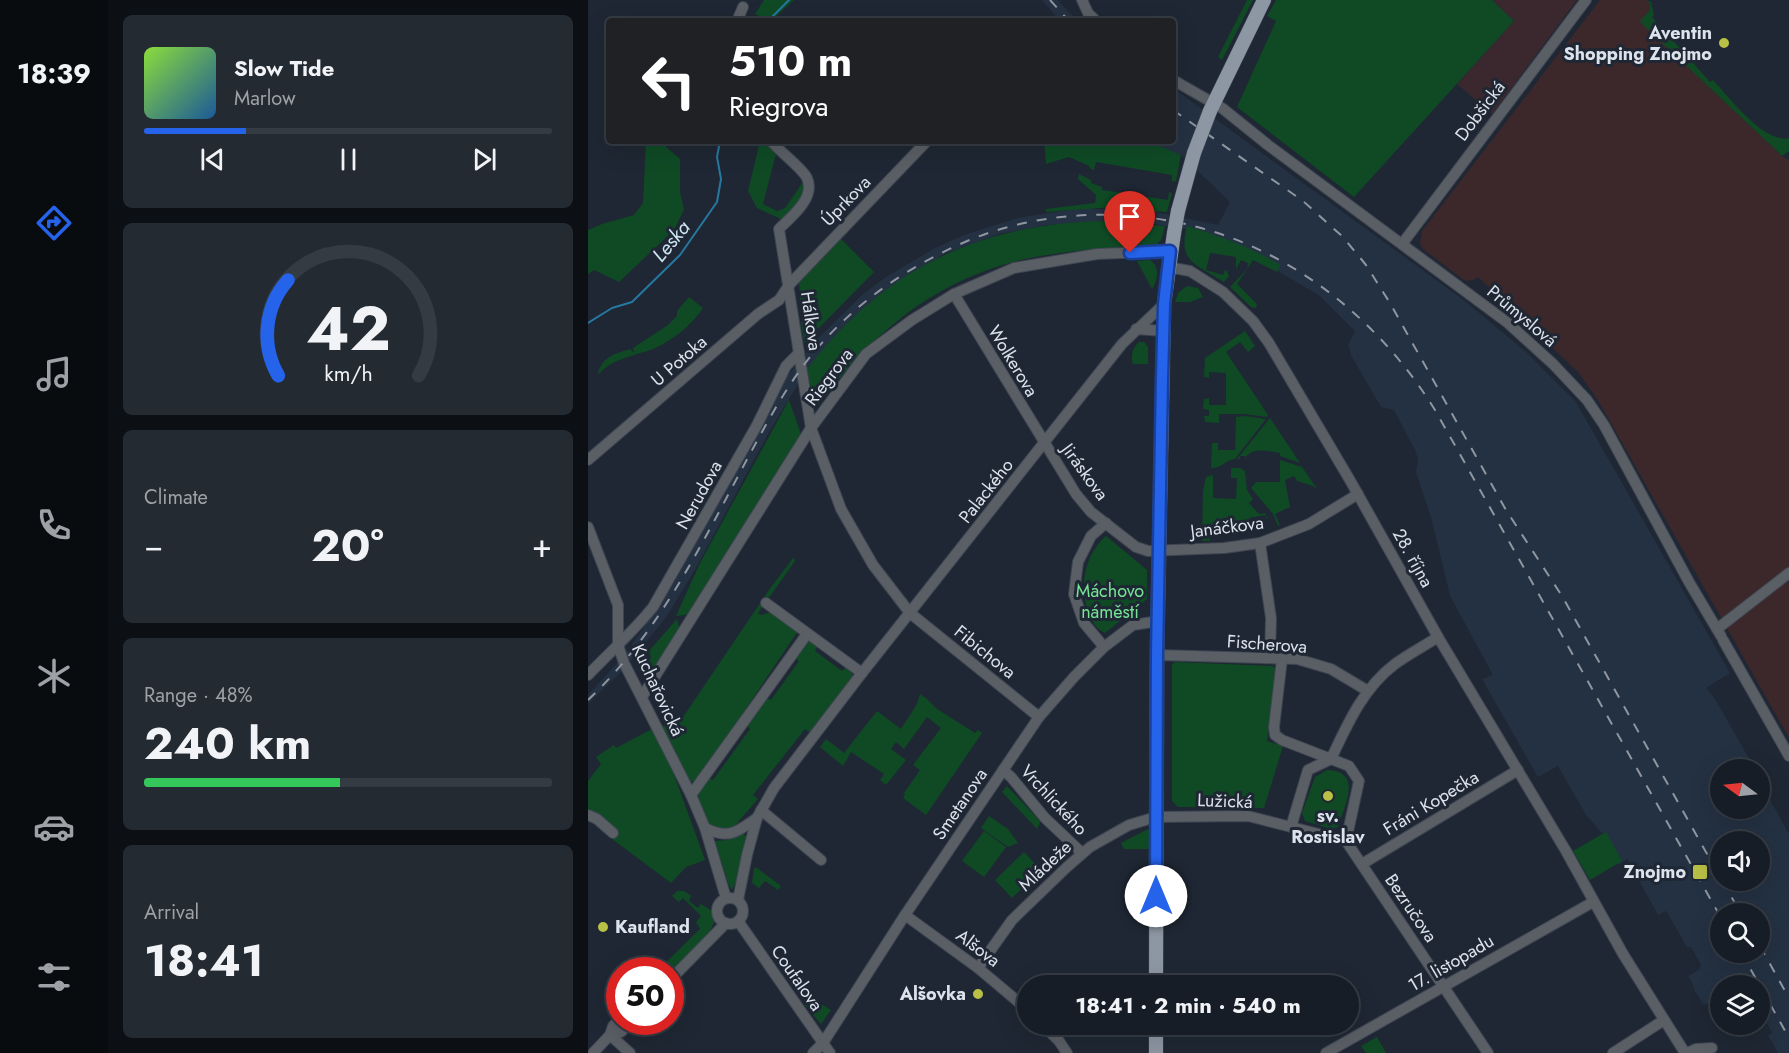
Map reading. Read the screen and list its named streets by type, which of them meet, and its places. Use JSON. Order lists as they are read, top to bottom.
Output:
{
  "streets": {
    "street": [
      "Dobšická",
      "Úprkova",
      "Průmyslová",
      "Hálkova",
      "U Potoka",
      "Wolkerova",
      "Riegrova",
      "Jiráskova",
      "Palackého",
      "Nerudova",
      "Janáčkova",
      "28. října",
      "Fischerova",
      "Fibichova",
      "Kuchařovická",
      "Vrchlického",
      "Lužická",
      "Fráni Kopečka",
      "Smetanova",
      "Mládeže",
      "Bezručova",
      "Alšova",
      "17. listopadu",
      "Coufalova"
    ]
  },
  "crossings": [
    ["Dobšická", "Průmyslová"],
    ["Úprkova", "Hálkova"],
    ["Úprkova", "U Potoka"],
    ["Hálkova", "U Potoka"],
    ["Hálkova", "Riegrova"],
    ["Hálkova", "Palackého"],
    ["Hálkova", "Nerudova"],
    ["Hálkova", "Fibichova"],
    ["Wolkerova", "Riegrova"],
    ["Wolkerova", "Jiráskova"],
    ["Wolkerova", "Palackého"],
    ["Riegrova", "Kuchařovická"],
    ["Jiráskova", "Palackého"],
    ["Jiráskova", "Janáčkova"],
    ["Palackého", "Fibichova"],
    ["Palackého", "Kuchařovická"],
    ["Nerudova", "Kuchařovická"],
    ["Janáčkova", "28. října"],
    ["28. října", "Fráni Kopečka"],
    ["28. října", "17. listopadu"],
    ["Fibichova", "Smetanova"],
    ["Kuchařovická", "Coufalova"],
    ["Vrchlického", "Smetanova"],
    ["Vrchlického", "Mládeže"],
    ["Lužická", "Mládeže"],
    ["Lužická", "Bezručova"],
    ["Fráni Kopečka", "Bezručova"],
    ["Smetanova", "Alšova"],
    ["Smetanova", "Coufalova"],
    ["Mládeže", "Alšova"],
    ["Bezručova", "17. listopadu"]
  ],
  "water": ["Leska"],
  "parks": ["Máchovo náměstí"],
  "places": {
    "other": [
      "Aventin Shopping Znojmo",
      "sv. Rostislav",
      "Kaufland",
      "Alšovka"
    ],
    "transit": ["Znojmo"]
  },
  "north": "left",
  "page": {
    "tabs": "18:39",
    "turn": ["510 m", "Riegrova"],
    "song": ["Slow Tide", "Marlow"],
    "tile": [
      "Climate",
      ["Range · 48%", "240 km"],
      ["Arrival", "18:41"]
    ],
    "heat": ["−", "20°", "+"],
    "limit": "50",
    "trip": "18:41 · 2 min · 540 m",
    "gauge": ["42", "km/h"]
  }
}
